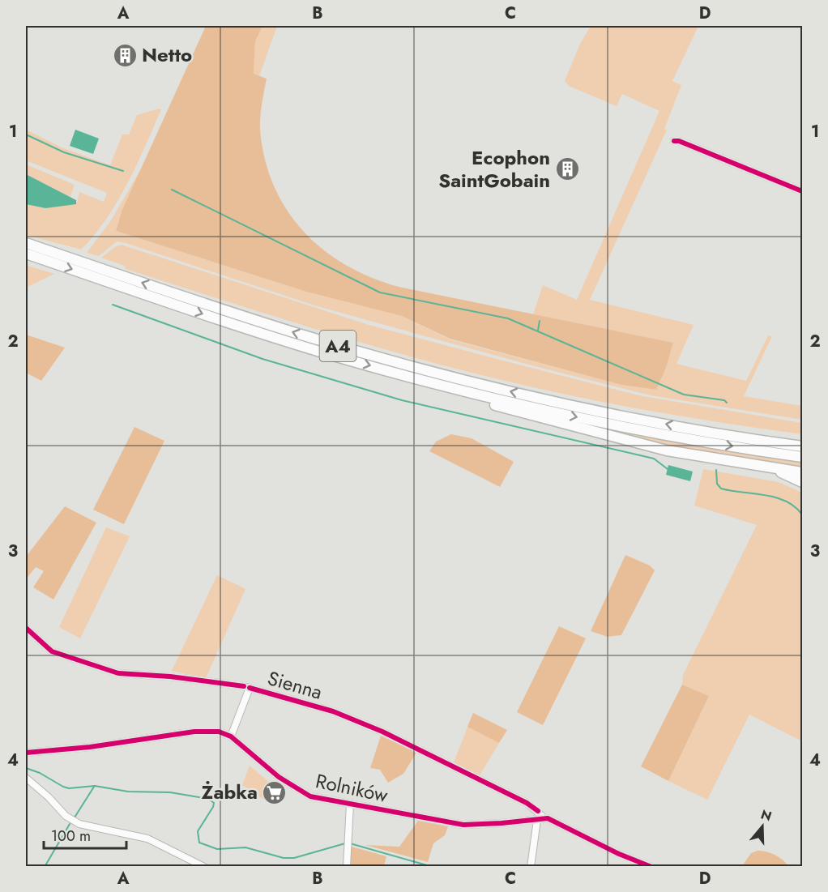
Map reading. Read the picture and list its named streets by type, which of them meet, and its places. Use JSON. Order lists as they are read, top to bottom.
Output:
{
  "streets": {
    "highway": ["A4"],
    "street": ["Sienna", "Rolników"]
  },
  "crossings": [
    ["Sienna", "Rolników"]
  ],
  "places": {
    "building": ["Netto", "Ecophon SaintGobain"],
    "supermarket": ["Żabka"]
  },
  "scale_bar": "100 m",
  "north": "top",
  "grid": {
    "columns": [
      "A",
      "B",
      "C",
      "D"
    ],
    "rows": [
      "1",
      "2",
      "3",
      "4"
    ]
  }
}
